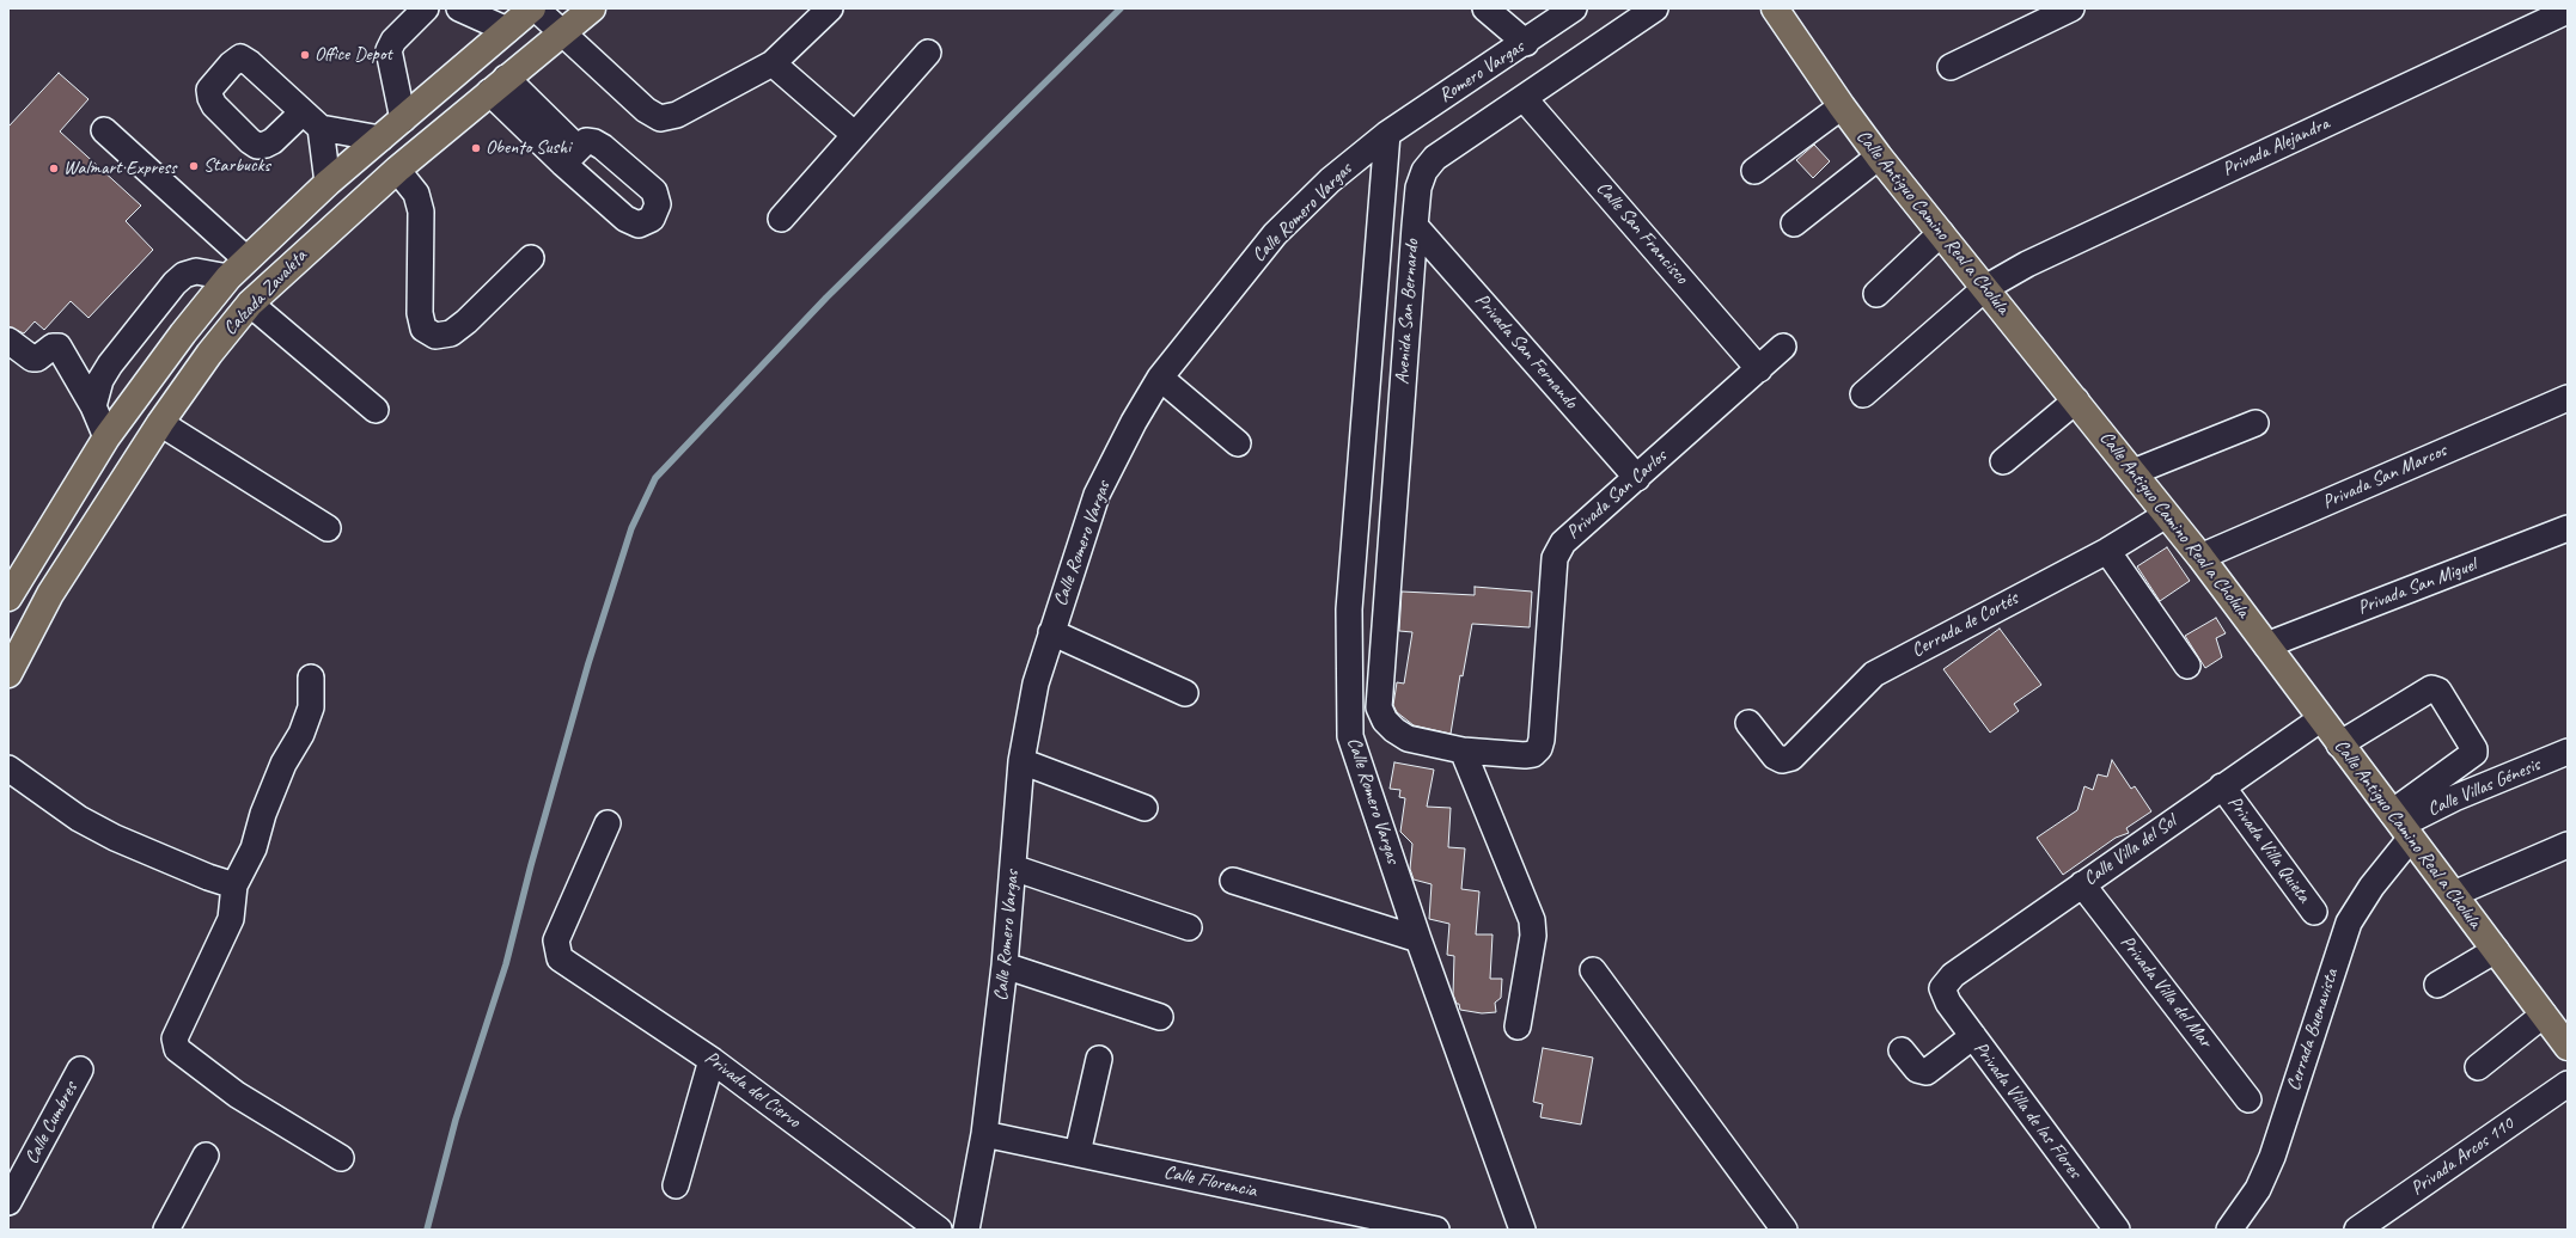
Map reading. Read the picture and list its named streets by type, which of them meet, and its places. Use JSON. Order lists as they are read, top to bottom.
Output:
{
  "streets": {
    "main road": ["Calle Antiguo Camino Real a Cholula", "Calzada Zavaleta"],
    "street": [
      "Romero Vargas",
      "Privada Alejandra",
      "Calle Romero Vargas",
      "Calle San Francisco",
      "Avenida San Bernardo",
      "Privada San Fernando",
      "Privada San Marcos",
      "Privada San Carlos",
      "Privada San Miguel",
      "Cerrada de Cortés",
      "Calle Villas Génesis",
      "Privada Villa Quieta",
      "Calle Villa del Sol",
      "Privada Villa del Mar",
      "Cerrada Buenavista",
      "Privada del Ciervo",
      "Privada Villa de las Flores",
      "Calle Cumbres",
      "Privada Arcos 110",
      "Calle Florencia"
    ]
  },
  "crossings": [
    ["Romero Vargas", "Calle Romero Vargas"],
    ["Privada Alejandra", "Calle Antiguo Camino Real a Cholula"],
    ["Calle Romero Vargas", "Calle Florencia"],
    ["Calle Antiguo Camino Real a Cholula", "Privada San Marcos"],
    ["Calle Antiguo Camino Real a Cholula", "Privada San Miguel"],
    ["Calle Antiguo Camino Real a Cholula", "Cerrada de Cortés"],
    ["Calle Antiguo Camino Real a Cholula", "Calle Villas Génesis"],
    ["Calle Antiguo Camino Real a Cholula", "Calle Villa del Sol"],
    ["Calle Antiguo Camino Real a Cholula", "Cerrada Buenavista"],
    ["Calle San Francisco", "Avenida San Bernardo"],
    ["Calle San Francisco", "Privada San Carlos"],
    ["Avenida San Bernardo", "Privada San Fernando"],
    ["Avenida San Bernardo", "Privada San Carlos"],
    ["Privada San Fernando", "Privada San Carlos"],
    ["Calle Villas Génesis", "Cerrada Buenavista"],
    ["Privada Villa Quieta", "Calle Villa del Sol"],
    ["Calle Villa del Sol", "Privada Villa del Mar"],
    ["Calle Villa del Sol", "Privada Villa de las Flores"]
  ],
  "places": [
    "Office Depot",
    "Obento Sushi",
    "Starbucks",
    "Walmart Express"
  ]
}
